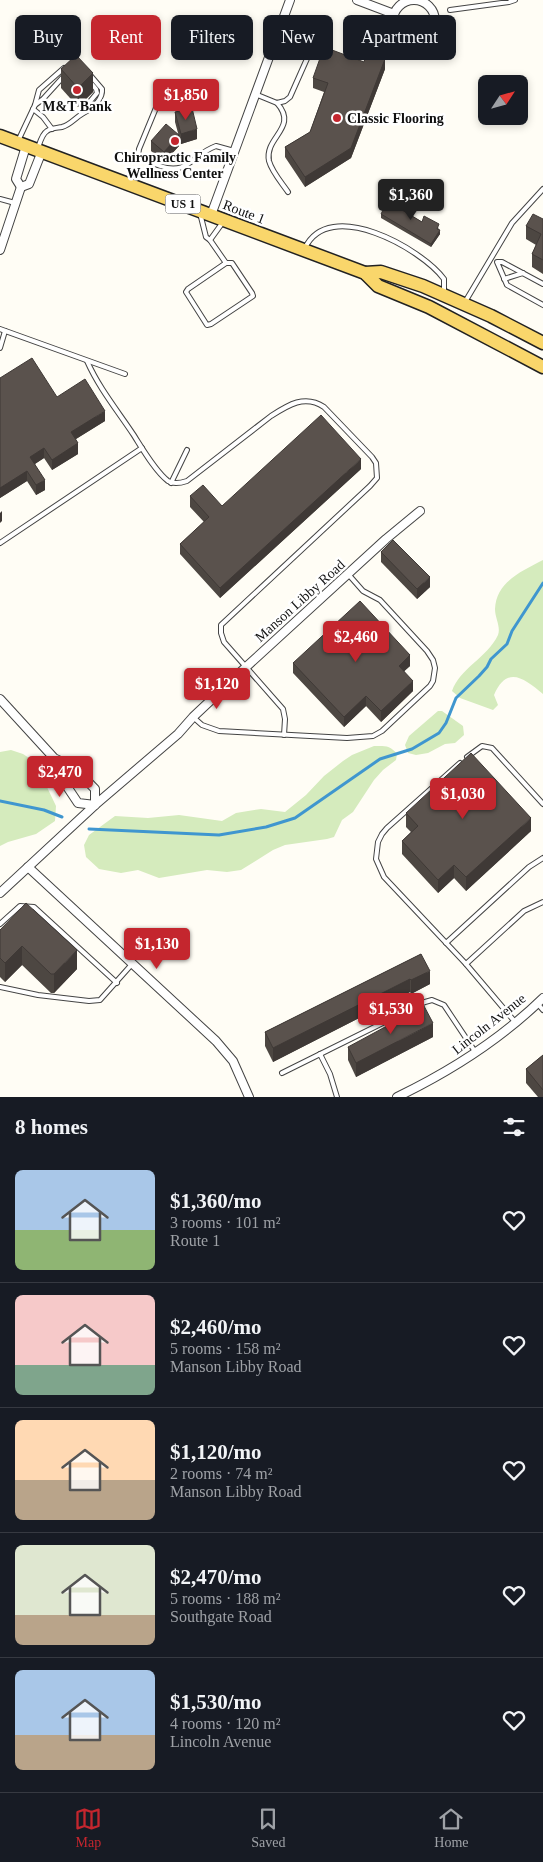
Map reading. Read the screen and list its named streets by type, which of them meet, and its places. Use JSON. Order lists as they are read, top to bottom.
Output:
{
  "streets": {
    "main road": ["US 1", "Route 1"],
    "street": ["Manson Libby Road", "Lincoln Avenue"]
  },
  "places": ["M&T Bank", "Classic Flooring", "Chiropractic Family Wellness Center"],
  "north": "top right",
  "page": {
    "chip": [
      "Buy",
      "Rent",
      "Filters",
      "New",
      "Apartment"
    ],
    "price": [
      "$1,850",
      "$1,360",
      "$2,460",
      "$1,120",
      "$2,470",
      "$1,030",
      "$1,130",
      "$1,530"
    ],
    "heading": "8 homes",
    "list": [
      {
        "name": "$1,360/mo",
        "note": "3 rooms · 101 m² · Route 1"
      },
      {
        "name": "$2,460/mo",
        "note": "5 rooms · 158 m² · Manson Libby Road"
      },
      {
        "name": "$1,120/mo",
        "note": "2 rooms · 74 m² · Manson Libby Road"
      },
      {
        "name": "$2,470/mo",
        "note": "5 rooms · 188 m² · Southgate Road"
      },
      {
        "name": "$1,530/mo",
        "note": "4 rooms · 120 m² · Lincoln Avenue"
      }
    ],
    "tabs": ["Map", "Saved", "Home"]
  }
}
